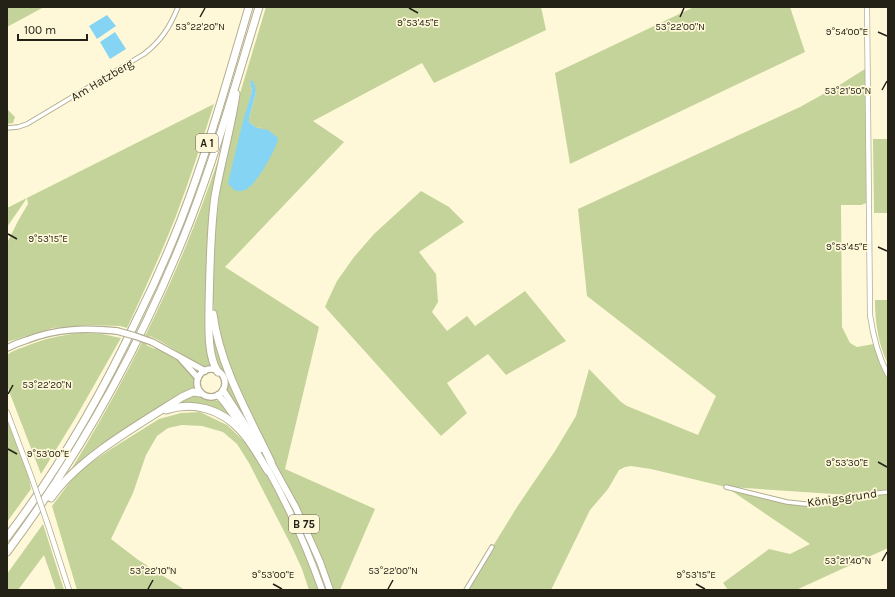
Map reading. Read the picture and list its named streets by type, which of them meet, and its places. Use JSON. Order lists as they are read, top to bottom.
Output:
{
  "streets": {
    "highway": ["A 1", "B 75"],
    "street": ["Am Hatzberg", "Königsgrund"]
  },
  "scale_bar": "100 m",
  "coordinates": [
    "9°53'45\"E",
    "53°22'20\"N",
    "53°22'00\"N",
    "9°54'00\"E",
    "53°21'50\"N",
    "9°53'15\"E",
    "9°53'00\"E",
    "9°53'30\"E",
    "53°21'40\"N",
    "53°22'10\"N"
  ]
}
